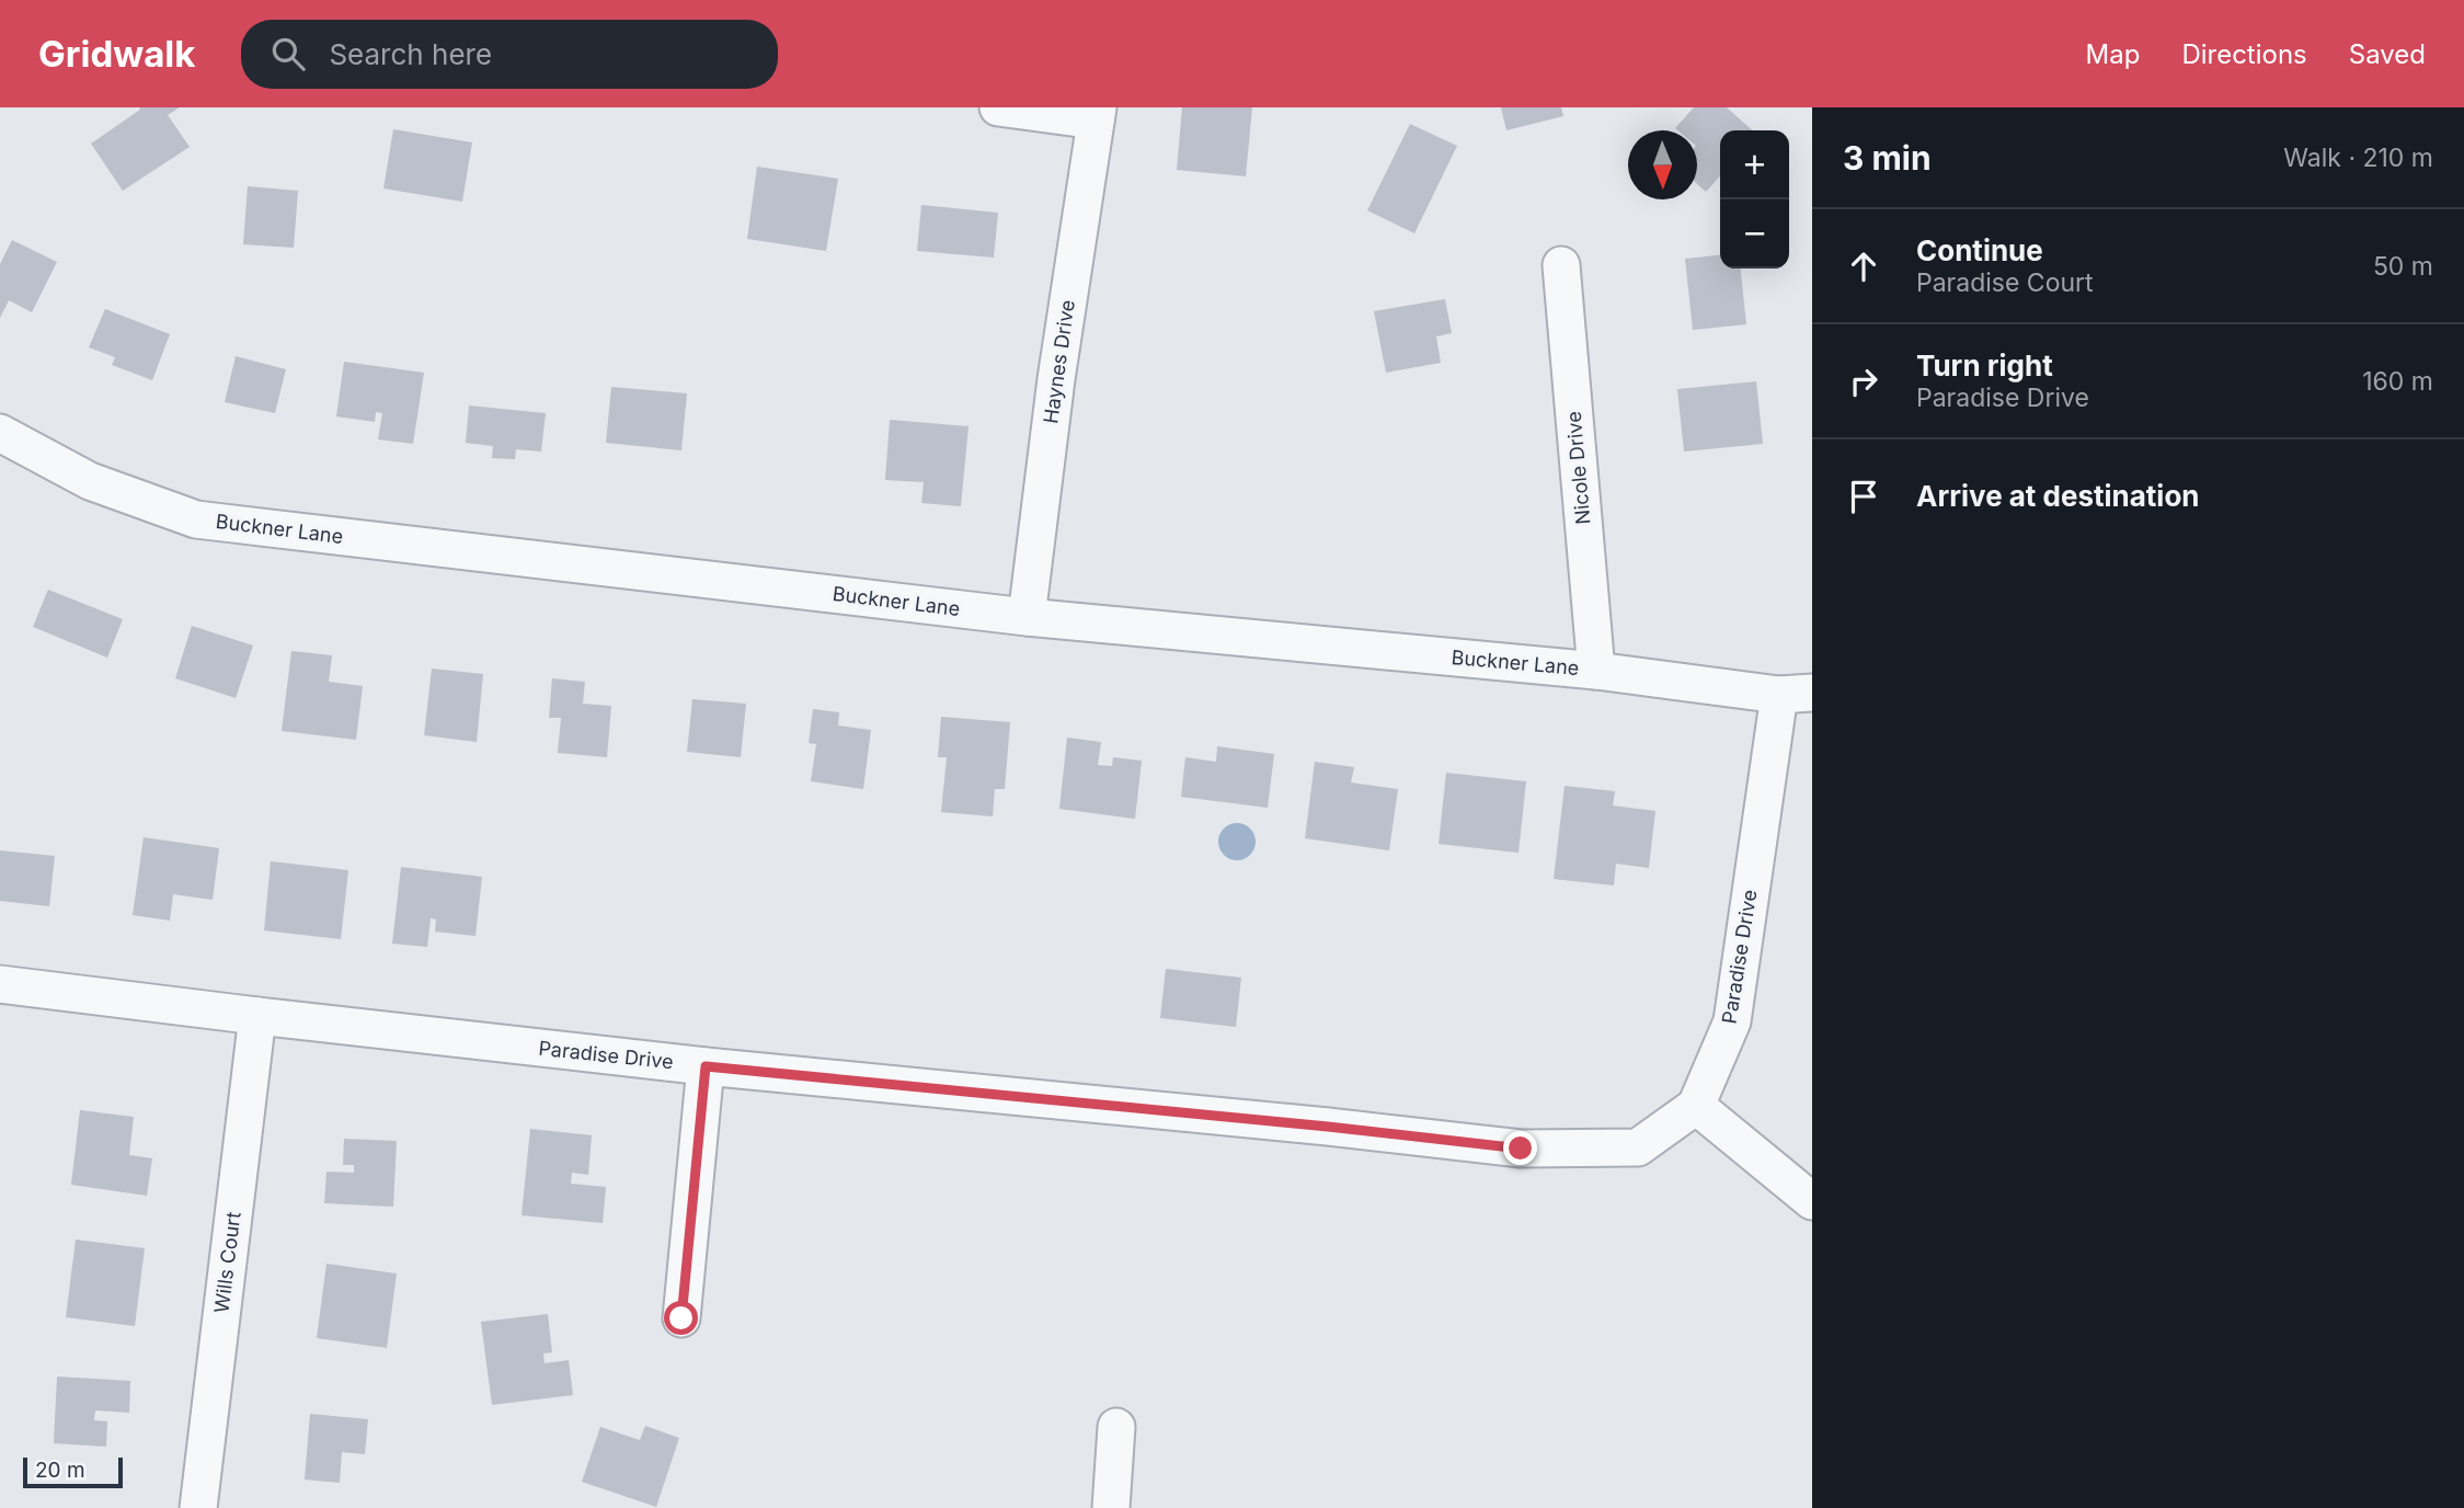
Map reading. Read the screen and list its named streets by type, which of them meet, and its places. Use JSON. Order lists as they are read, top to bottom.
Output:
{
  "streets": {
    "street": [
      "Haynes Drive",
      "Nicole Drive",
      "Buckner Lane",
      "Paradise Drive",
      "Wills Court"
    ]
  },
  "crossings": [
    ["Haynes Drive", "Buckner Lane"],
    ["Nicole Drive", "Buckner Lane"],
    ["Buckner Lane", "Paradise Drive"],
    ["Paradise Drive", "Wills Court"]
  ],
  "scale_bar": "20 m",
  "north": "bottom",
  "page": {
    "header": "Gridwalk",
    "search": "Search here",
    "nav": ["Map", "Directions", "Saved"],
    "heading": ["3 min", "Walk · 210 m"],
    "map_buttons": ["+", "−"],
    "list": [
      ["Continue", "Paradise Court", "50 m"],
      ["Turn right", "Paradise Drive", "160 m"],
      "Arrive at destination"
    ],
    "scale": "20 m"
  }
}
